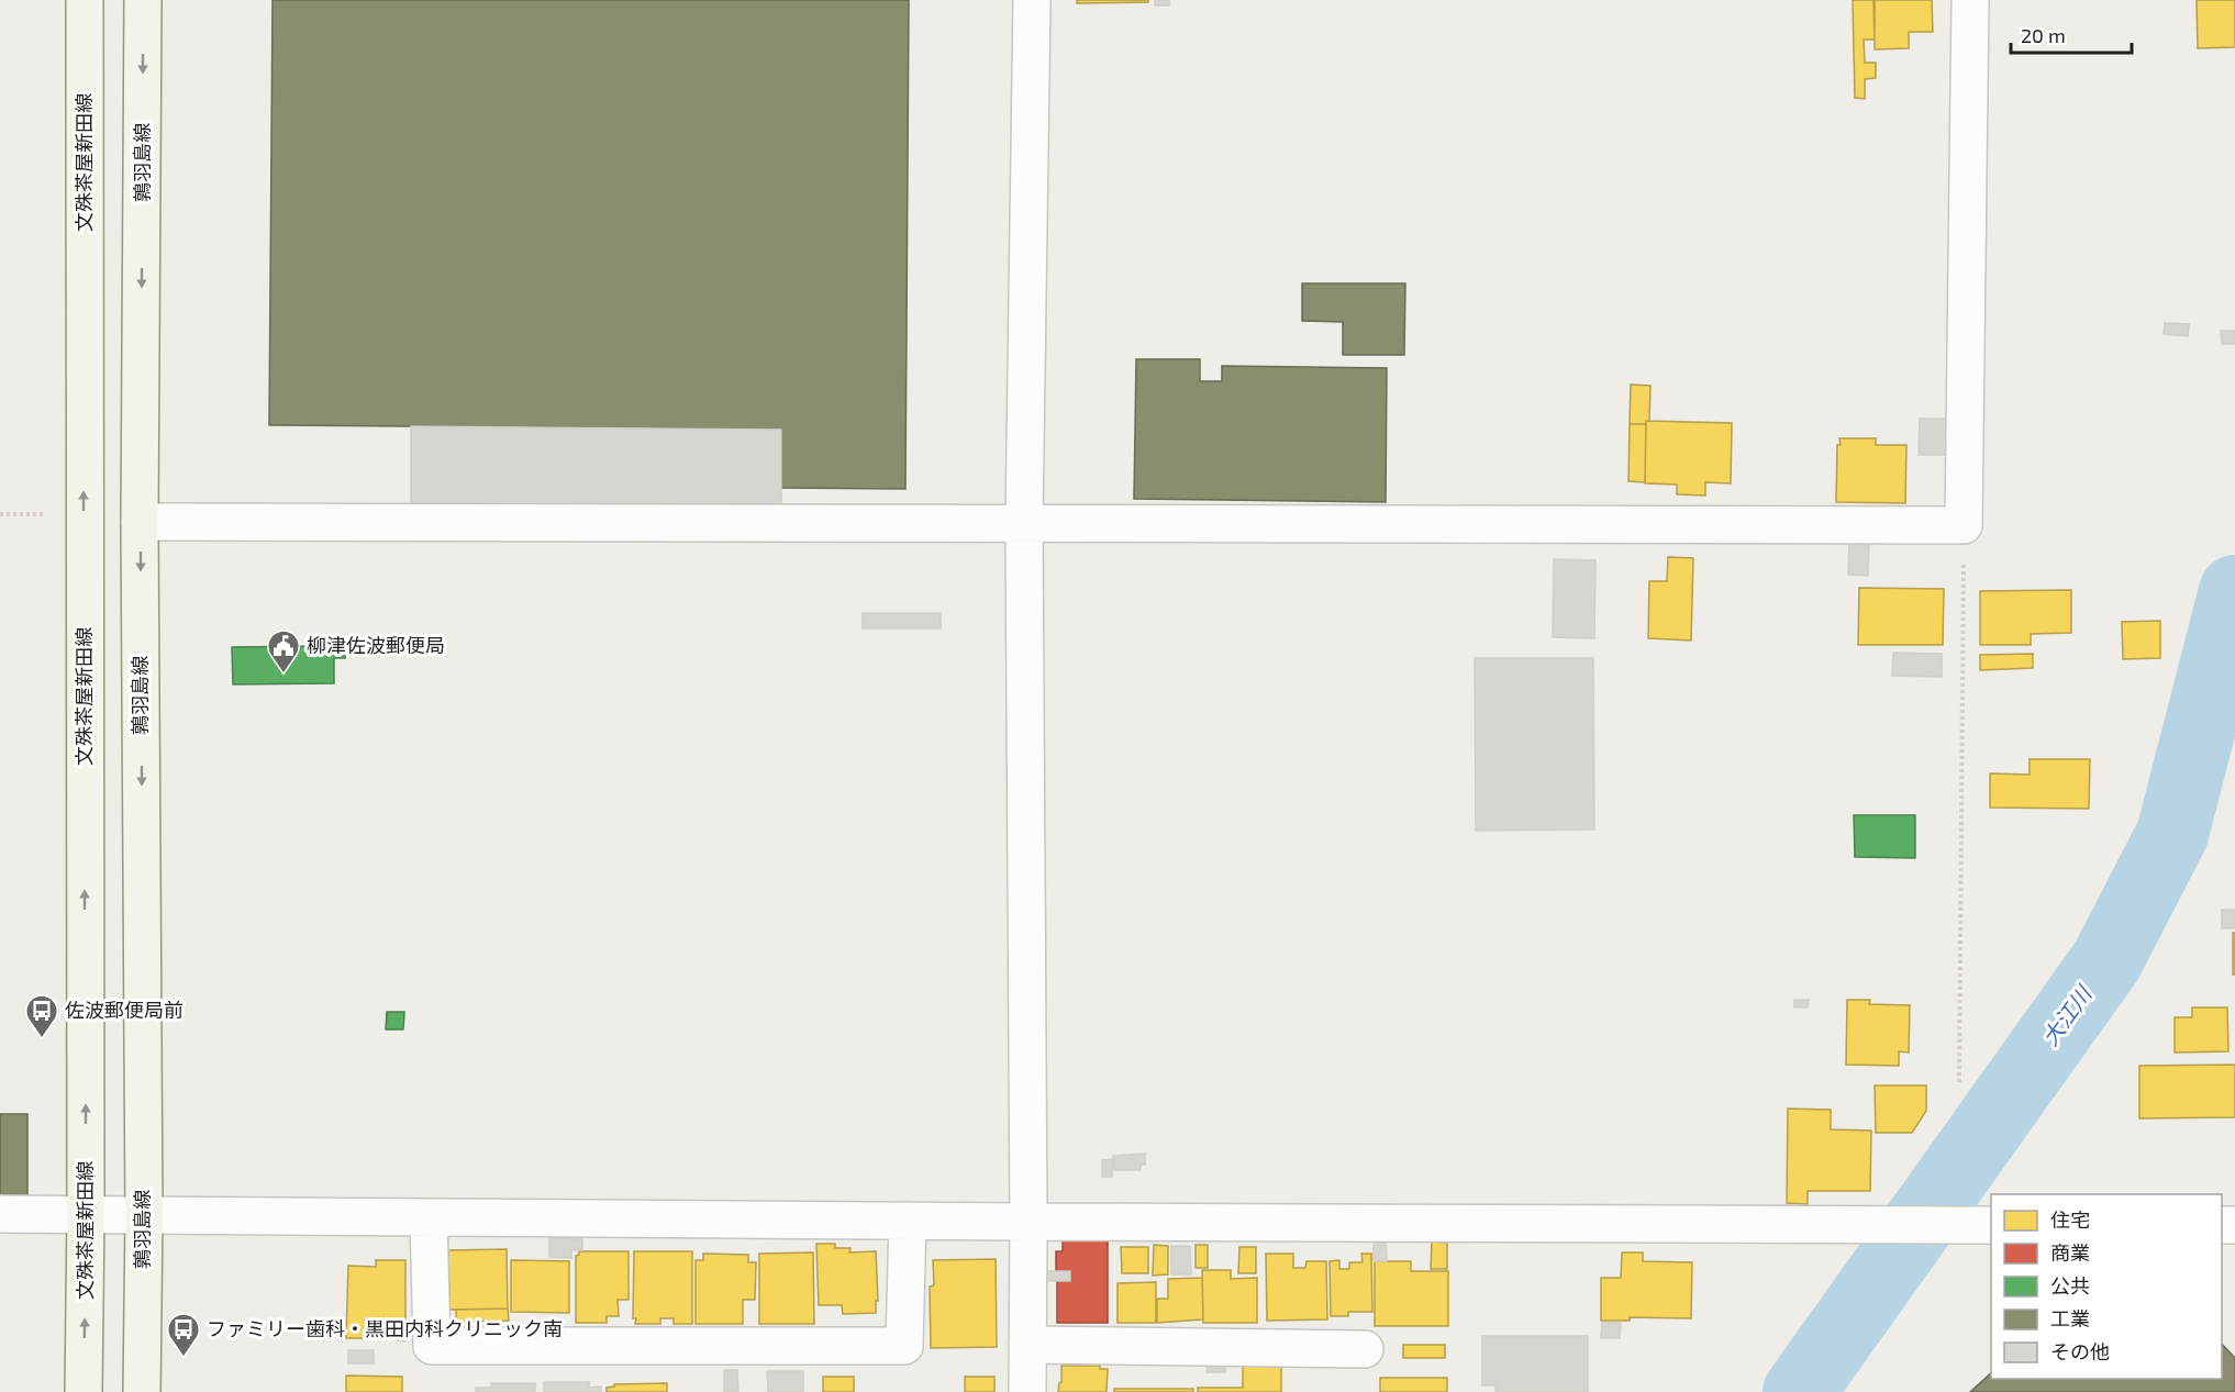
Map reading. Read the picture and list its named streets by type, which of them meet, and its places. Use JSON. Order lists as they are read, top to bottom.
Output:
{
  "streets": {
    "main road": ["文殊茶屋新田線", "鶉羽島線"]
  },
  "one_way": ["文殊茶屋新田線", "鶉羽島線"],
  "water": ["大江川"],
  "places": {
    "public building": ["柳津佐波郵便局"],
    "bus stop": ["佐波郵便局前", "ファミリー歯科・黒田内科クリニック南"]
  },
  "legend": [
    "住宅",
    "商業",
    "公共",
    "工業",
    "その他"
  ],
  "scale_bar": "20 m"
}
